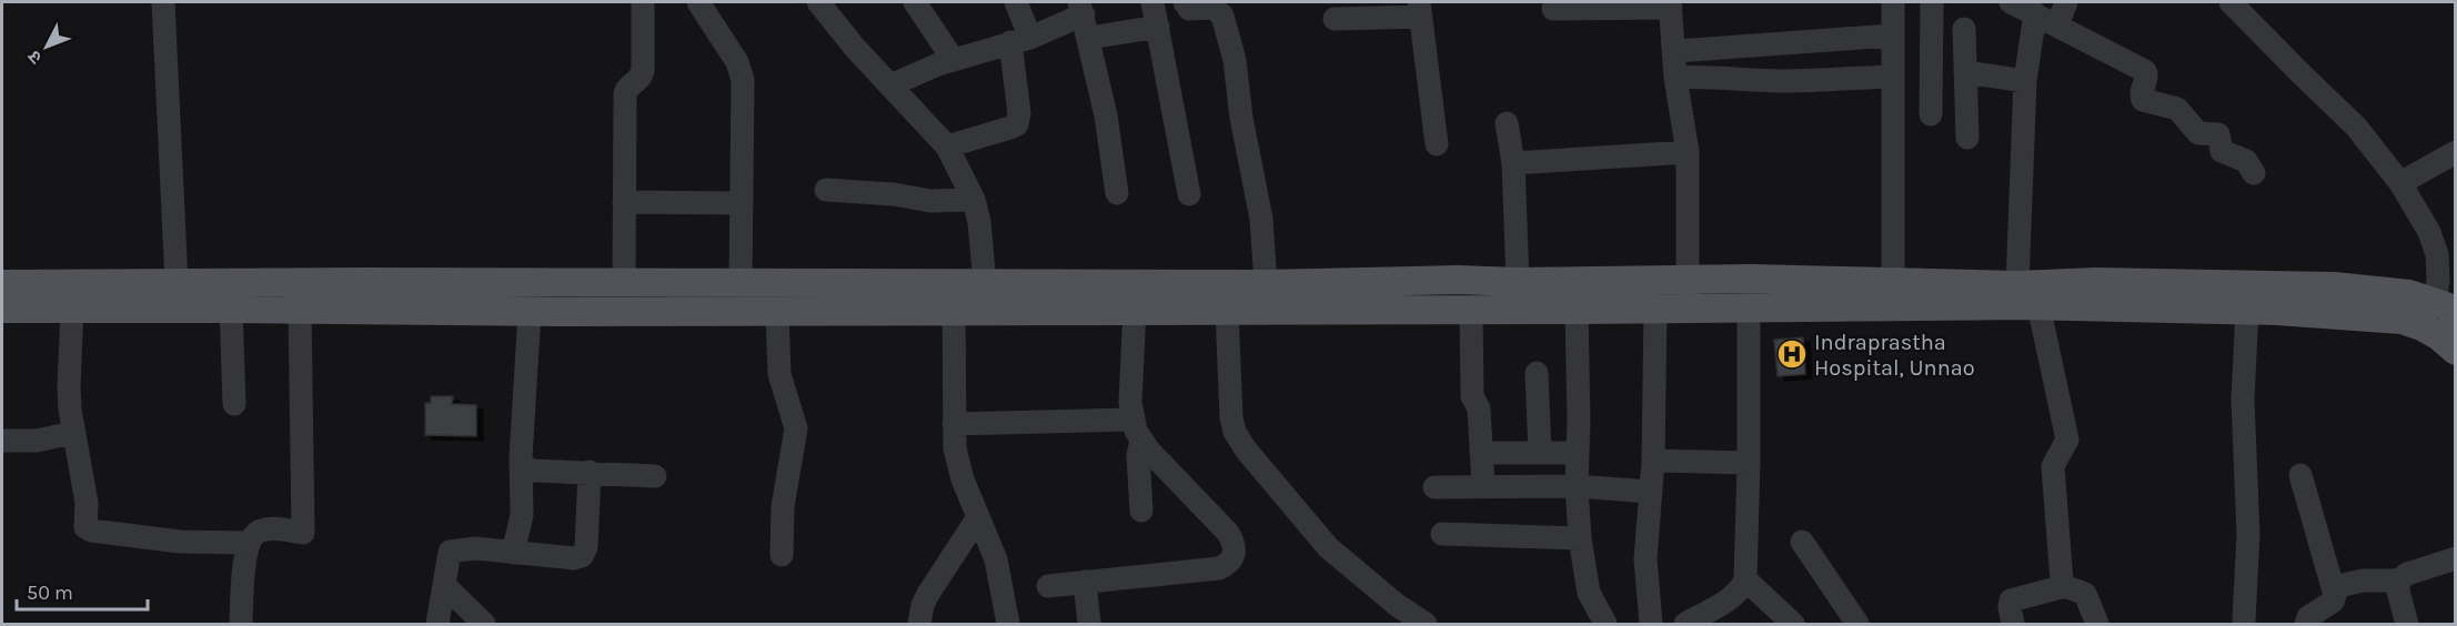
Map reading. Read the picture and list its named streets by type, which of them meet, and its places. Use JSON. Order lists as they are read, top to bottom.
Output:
{
  "places": {
    "hospital": ["Indraprastha Hospital, Unnao"]
  },
  "scale_bar": "50 m",
  "north": "bottom left"
}
